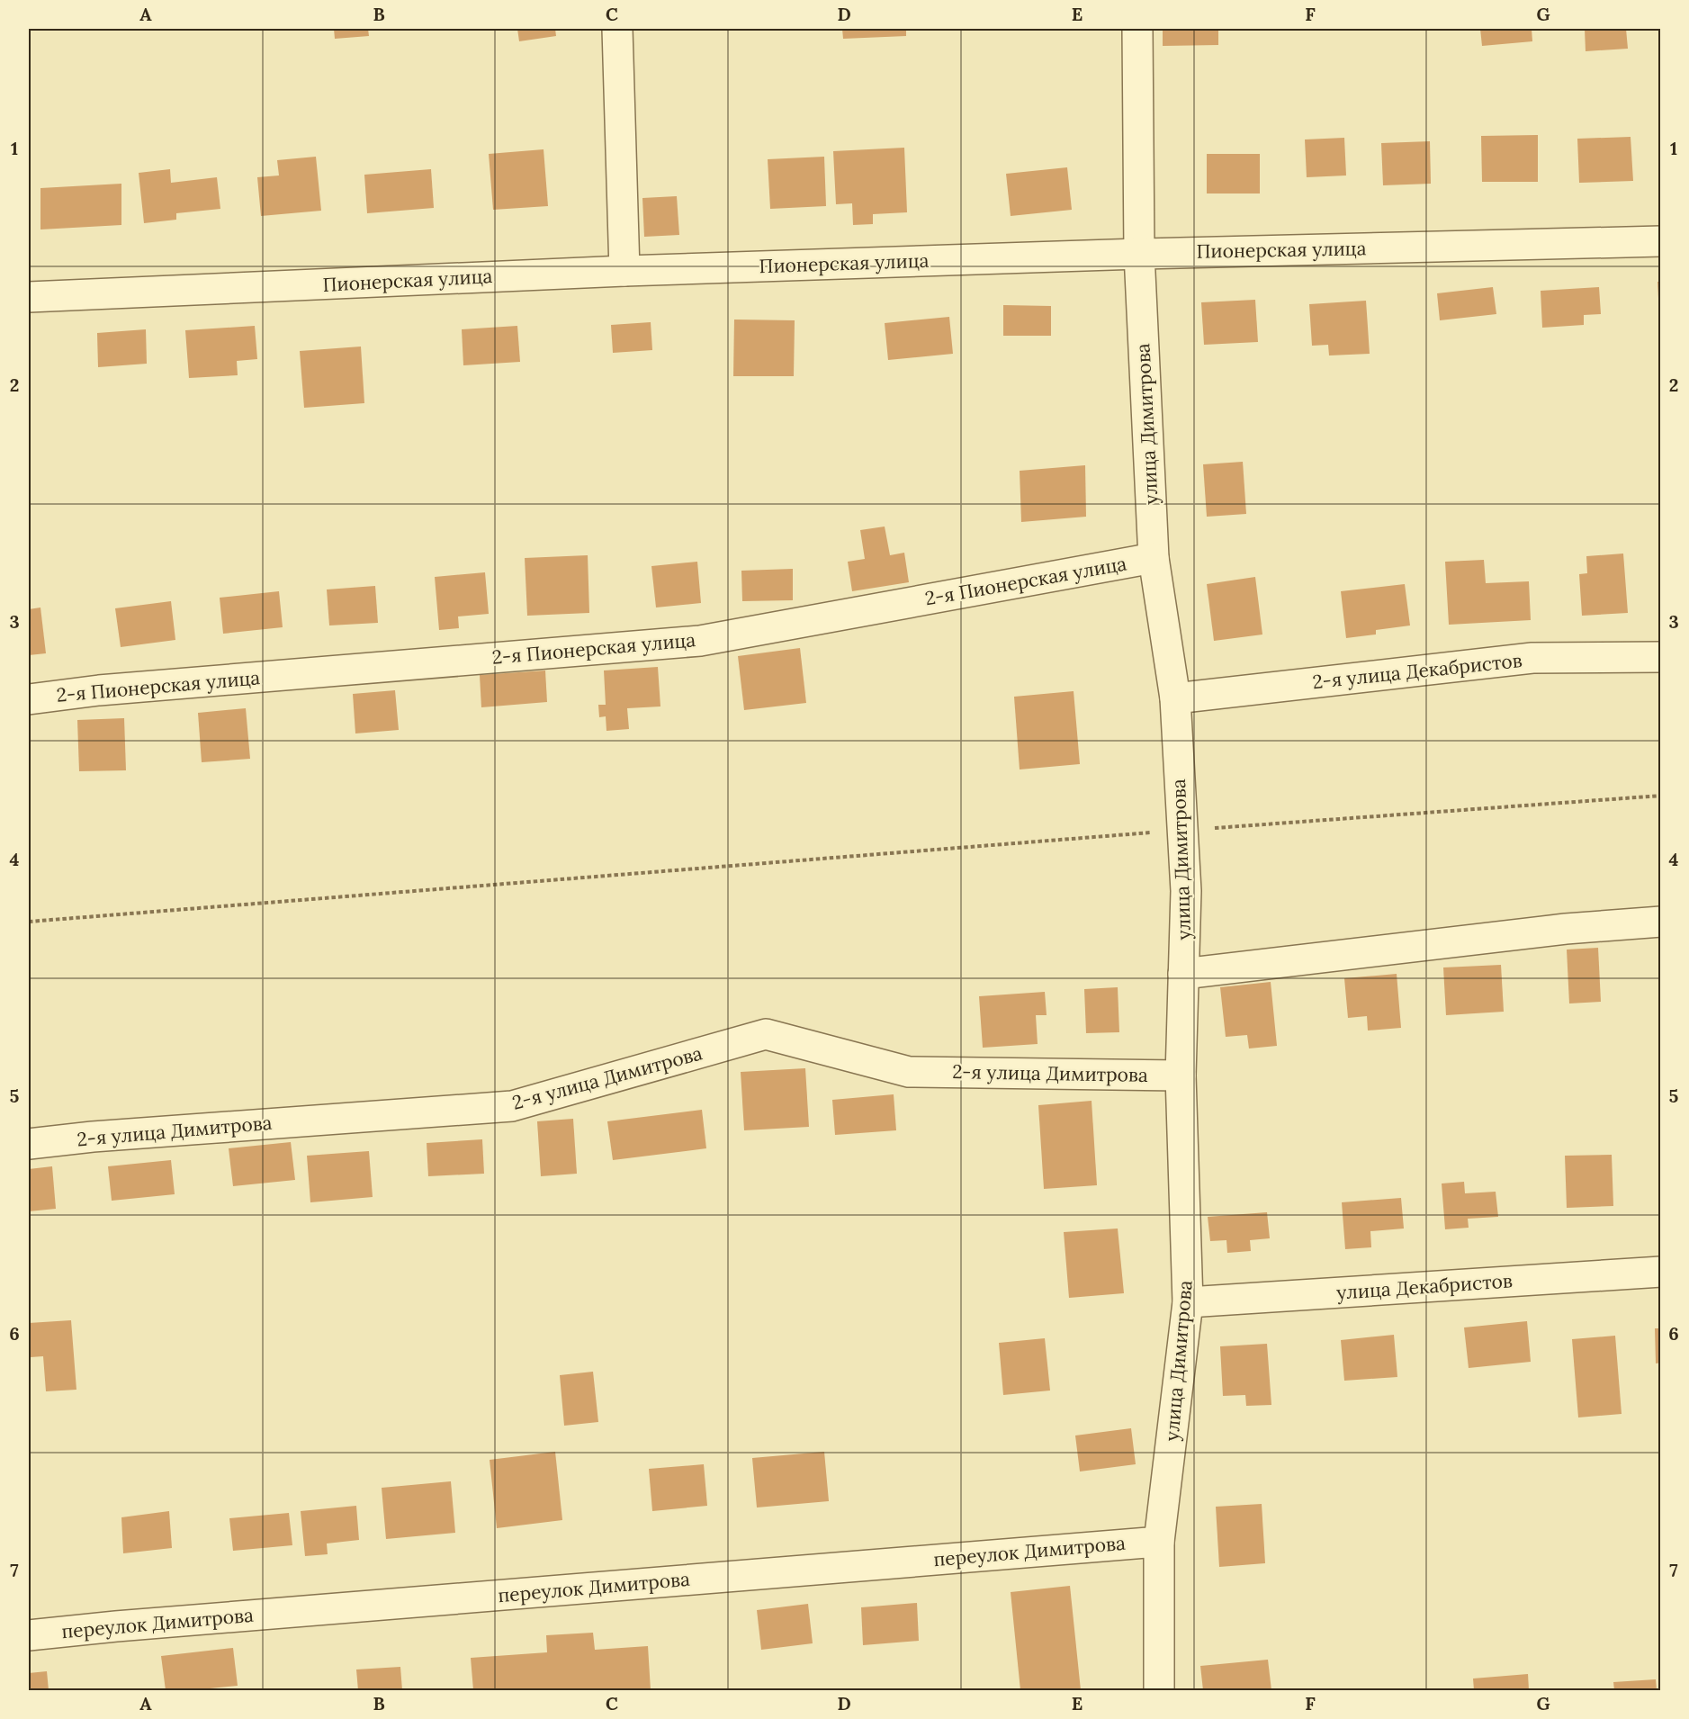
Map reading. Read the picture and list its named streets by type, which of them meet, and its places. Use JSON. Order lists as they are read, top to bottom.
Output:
{
  "streets": {
    "street": [
      "Пионерская улица",
      "улица Димитрова",
      "2-я Пионерская улица",
      "2-я улица Декабристов",
      "2-я улица Димитрова",
      "улица Декабристов",
      "переулок Димитрова"
    ]
  },
  "crossings": [
    ["Пионерская улица", "улица Димитрова"],
    ["улица Димитрова", "2-я Пионерская улица"],
    ["улица Димитрова", "2-я улица Декабристов"],
    ["улица Димитрова", "2-я улица Димитрова"],
    ["улица Димитрова", "улица Декабристов"],
    ["улица Димитрова", "переулок Димитрова"]
  ],
  "grid": {
    "columns": [
      "A",
      "B",
      "C",
      "D",
      "E",
      "F",
      "G"
    ],
    "rows": [
      "1",
      "2",
      "3",
      "4",
      "5",
      "6",
      "7"
    ]
  }
}
